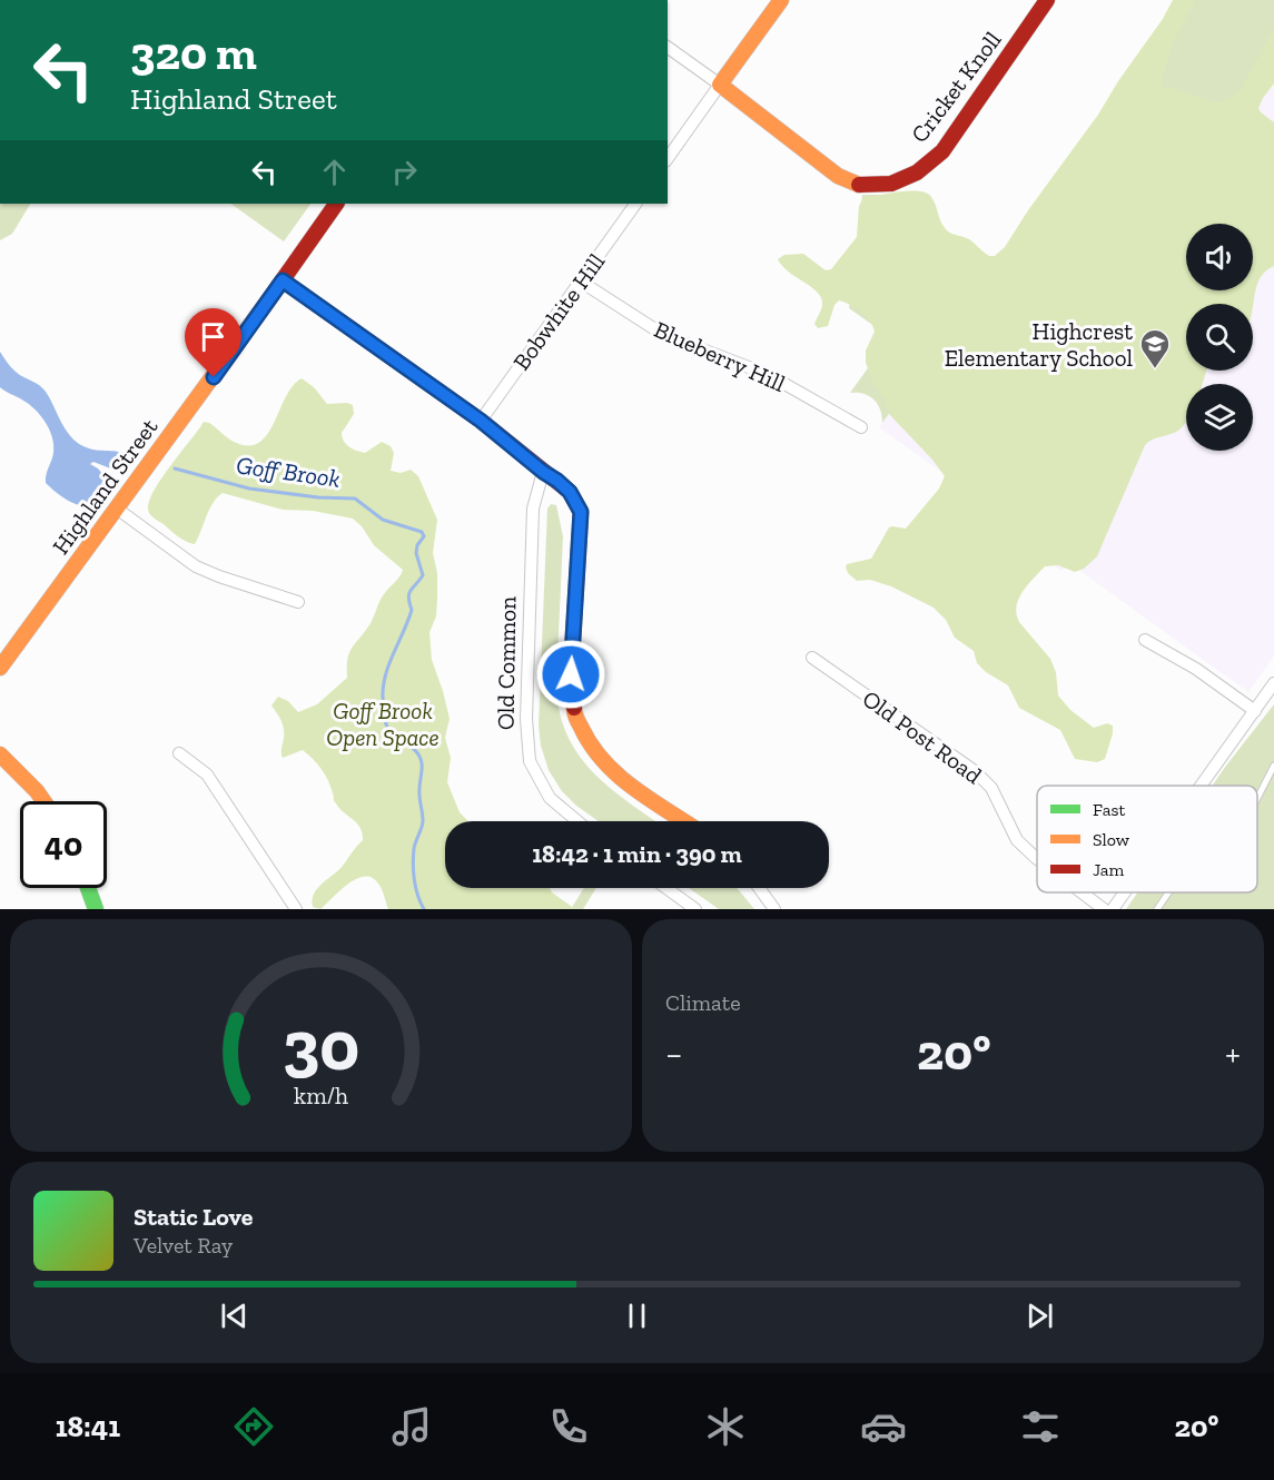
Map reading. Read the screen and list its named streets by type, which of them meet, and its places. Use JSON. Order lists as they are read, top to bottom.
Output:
{
  "streets": {
    "street": [
      "Cricket Knoll",
      "Bobwhite Hill",
      "Blueberry Hill",
      "Highland Street",
      "Old Common",
      "Old Post Road"
    ]
  },
  "crossings": [
    ["Bobwhite Hill", "Blueberry Hill"]
  ],
  "water": ["Goff Brook"],
  "parks": ["Goff Brook Open Space"],
  "places": {
    "school or university": ["Highcrest Elementary School"]
  },
  "legend": ["Fast", "Slow", "Jam"],
  "page": {
    "turn": ["320 m", "Highland Street"],
    "limit": "40",
    "trip": "18:42 · 1 min · 390 m",
    "tile": "Climate",
    "heat": ["−", "20°", "+"],
    "song": ["Static Love", "Velvet Ray"],
    "tabs": ["18:41", "20°"],
    "gauge": ["30", "km/h"]
  }
}
